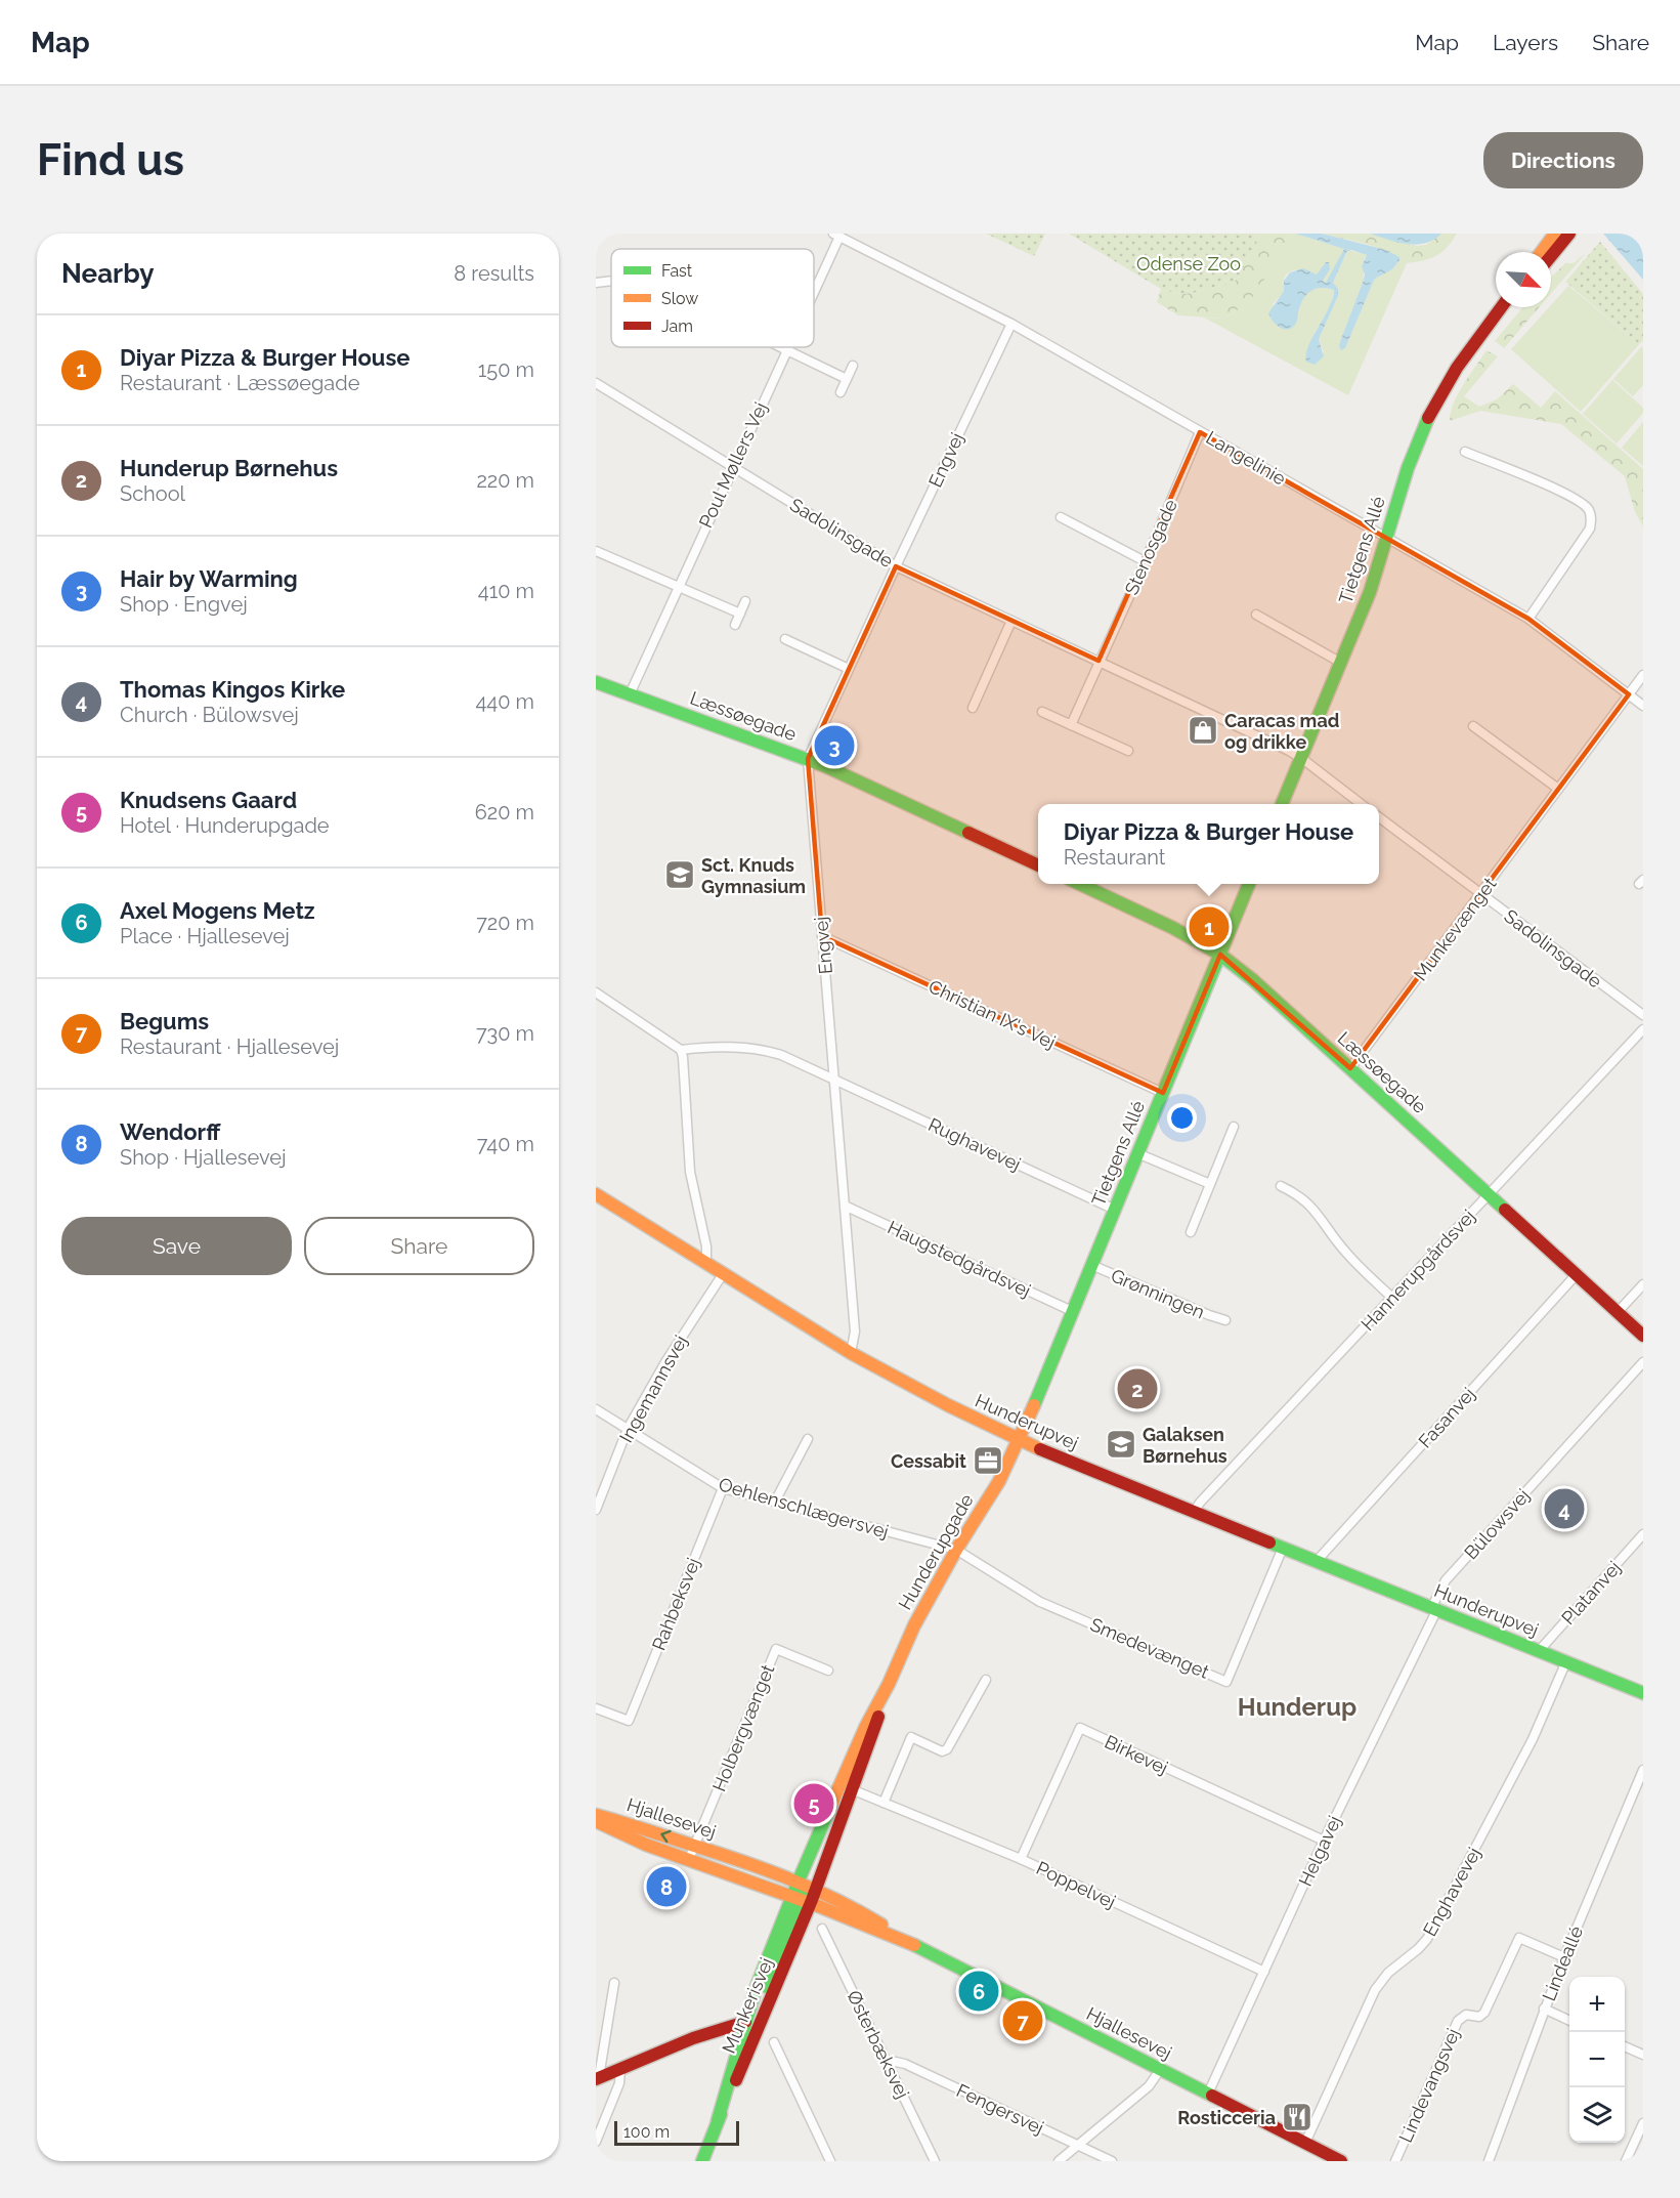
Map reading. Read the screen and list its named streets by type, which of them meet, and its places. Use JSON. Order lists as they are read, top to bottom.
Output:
{
  "streets": {
    "street": [
      "Langelinie",
      "Engvej",
      "Poul Møllers Vej",
      "Sadolinsgade",
      "Stenosgade",
      "Tietgens Allé",
      "Læssøegade",
      "Munkevænget",
      "Christian IX's Vej",
      "Rughavevej",
      "Haugstedgårdsvej",
      "Hannerupgårdsvej",
      "Grønningen",
      "Ingemannsvej",
      "Fasanvej",
      "Hunderupvej",
      "Oehlenschlægersvej",
      "Bülowsvej",
      "Hunderupgade",
      "Platanvej",
      "Rahbeksvej",
      "Smedevænget",
      "Holbergvænget",
      "Birkevej",
      "Hjallesevej",
      "Helgavej",
      "Poppelvej",
      "Enghavevej",
      "Lindeallé",
      "Munkerisvej",
      "Østerbæksvej",
      "Lindevangsvej",
      "Fengersvej"
    ]
  },
  "crossings": [
    ["Langelinie", "Engvej"],
    ["Langelinie", "Poul Møllers Vej"],
    ["Langelinie", "Stenosgade"],
    ["Langelinie", "Tietgens Allé"],
    ["Langelinie", "Munkevænget"],
    ["Engvej", "Sadolinsgade"],
    ["Engvej", "Læssøegade"],
    ["Engvej", "Christian IX's Vej"],
    ["Engvej", "Rughavevej"],
    ["Engvej", "Haugstedgårdsvej"],
    ["Engvej", "Hunderupvej"],
    ["Poul Møllers Vej", "Sadolinsgade"],
    ["Poul Møllers Vej", "Læssøegade"],
    ["Sadolinsgade", "Stenosgade"],
    ["Sadolinsgade", "Tietgens Allé"],
    ["Sadolinsgade", "Munkevænget"],
    ["Tietgens Allé", "Læssøegade"],
    ["Tietgens Allé", "Christian IX's Vej"],
    ["Tietgens Allé", "Rughavevej"],
    ["Tietgens Allé", "Haugstedgårdsvej"],
    ["Tietgens Allé", "Grønningen"],
    ["Tietgens Allé", "Hunderupvej"],
    ["Tietgens Allé", "Hunderupgade"],
    ["Læssøegade", "Munkevænget"],
    ["Læssøegade", "Hannerupgårdsvej"],
    ["Læssøegade", "Fasanvej"],
    ["Hannerupgårdsvej", "Hunderupvej"],
    ["Ingemannsvej", "Hunderupvej"],
    ["Ingemannsvej", "Oehlenschlægersvej"],
    ["Fasanvej", "Hunderupvej"],
    ["Hunderupvej", "Bülowsvej"],
    ["Hunderupvej", "Hunderupgade"],
    ["Hunderupvej", "Platanvej"],
    ["Hunderupvej", "Smedevænget"],
    ["Hunderupvej", "Helgavej"],
    ["Hunderupvej", "Enghavevej"],
    ["Oehlenschlægersvej", "Hunderupgade"],
    ["Oehlenschlægersvej", "Rahbeksvej"],
    ["Oehlenschlægersvej", "Smedevænget"],
    ["Bülowsvej", "Helgavej"],
    ["Hunderupgade", "Hjallesevej"],
    ["Hunderupgade", "Poppelvej"],
    ["Hunderupgade", "Munkerisvej"],
    ["Holbergvænget", "Hjallesevej"],
    ["Birkevej", "Helgavej"],
    ["Birkevej", "Poppelvej"],
    ["Hjallesevej", "Helgavej"],
    ["Hjallesevej", "Enghavevej"],
    ["Hjallesevej", "Munkerisvej"],
    ["Helgavej", "Poppelvej"],
    ["Lindeallé", "Lindevangsvej"],
    ["Østerbæksvej", "Fengersvej"]
  ],
  "districts": ["Hunderup"],
  "parks": ["Odense Zoo"],
  "places": {
    "shop": ["Caracas mad og drikke"],
    "school or university": ["Sct. Knuds Gymnasium", "Galaksen Børnehus"],
    "office": ["Cessabit"],
    "restaurant": ["Rosticceria"]
  },
  "legend": ["Fast", "Slow", "Jam"],
  "scale_bar": "100 m",
  "north": "bottom right",
  "page": {
    "header": "Map",
    "nav": ["Map", "Layers", "Share"],
    "buttons": [
      "Directions",
      ["Save", "Share"]
    ],
    "title": "Find us",
    "heading": ["Nearby", "8 results"],
    "list": [
      {
        "mark": "1",
        "name": "Diyar Pizza & Burger House",
        "note": "Restaurant · Læssøegade",
        "value": "150 m"
      },
      {
        "mark": "2",
        "name": "Hunderup Børnehus",
        "note": "School",
        "value": "220 m"
      },
      {
        "mark": "3",
        "name": "Hair by Warming",
        "note": "Shop · Engvej",
        "value": "410 m"
      },
      {
        "mark": "4",
        "name": "Thomas Kingos Kirke",
        "note": "Church · Bülowsvej",
        "value": "440 m"
      },
      {
        "mark": "5",
        "name": "Knudsens Gaard",
        "note": "Hotel · Hunderupgade",
        "value": "620 m"
      },
      {
        "mark": "6",
        "name": "Axel Mogens Metz",
        "note": "Place · Hjallesevej",
        "value": "720 m"
      },
      {
        "mark": "7",
        "name": "Begums",
        "note": "Restaurant · Hjallesevej",
        "value": "730 m"
      },
      {
        "mark": "8",
        "name": "Wendorff",
        "note": "Shop · Hjallesevej",
        "value": "740 m"
      }
    ],
    "pins": [
      "3",
      "1",
      "2",
      "4",
      "5",
      "8",
      "6",
      "7"
    ],
    "popup": ["Diyar Pizza & Burger House", "Restaurant"],
    "map_buttons": ["+", "−"],
    "scale": "100 m"
  }
}
